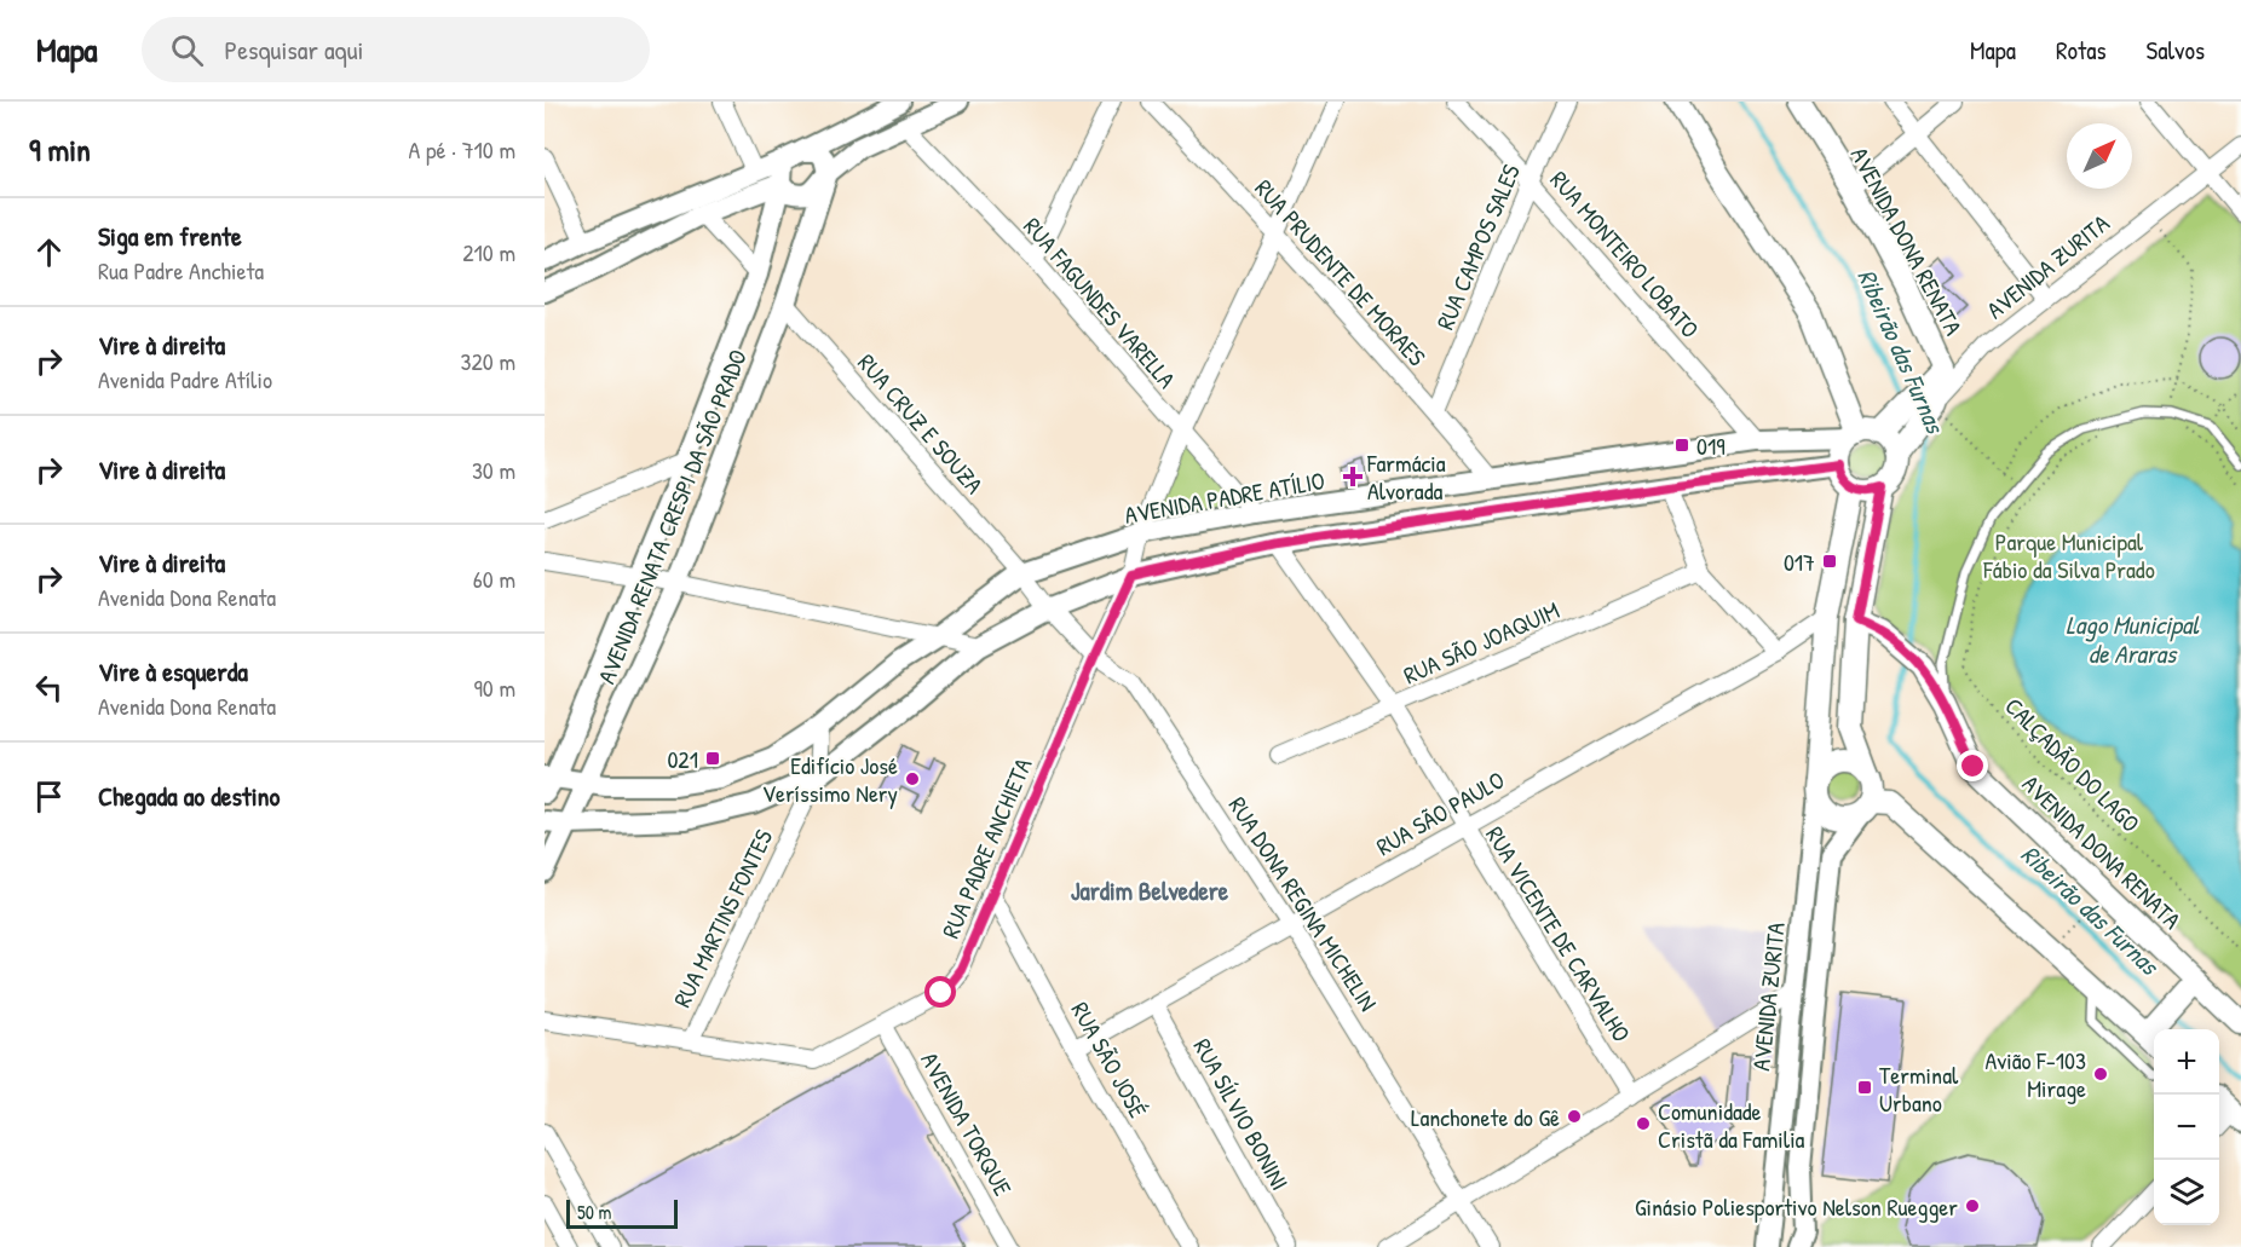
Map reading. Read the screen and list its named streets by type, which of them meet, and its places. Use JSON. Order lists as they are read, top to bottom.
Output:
{
  "streets": {
    "main road": ["AVENIDA DONA RENATA"],
    "street": [
      "RUA CAMPOS SALES",
      "RUA MONTEIRO LOBATO",
      "AVENIDA ZURITA",
      "RUA PRUDENTE DE MORAES",
      "RUA FAGUNDES VARELLA",
      "RUA CRUZ E SOUZA",
      "AVENIDA PADRE ATÍLIO",
      "AVENIDA RENATA CRESPI DA SÃO PRADO",
      "RUA SÃO JOAQUIM",
      "RUA SÃO PAULO",
      "RUA PADRE ANCHIETA",
      "RUA DONA REGINA MICHELIN",
      "RUA MARTINS FONTES",
      "RUA VICENTE DE CARVALHO",
      "RUA SÃO JOSÉ",
      "RUA SÍLVIO BONINI",
      "AVENIDA TORQUE"
    ],
    "path": ["CALÇADÃO DO LAGO"]
  },
  "crossings": [
    ["AVENIDA DONA RENATA", "AVENIDA ZURITA"],
    ["AVENIDA DONA RENATA", "AVENIDA PADRE ATÍLIO"],
    ["RUA CAMPOS SALES", "RUA MONTEIRO LOBATO"],
    ["RUA CAMPOS SALES", "RUA PRUDENTE DE MORAES"],
    ["RUA MONTEIRO LOBATO", "AVENIDA PADRE ATÍLIO"],
    ["RUA PRUDENTE DE MORAES", "AVENIDA PADRE ATÍLIO"],
    ["RUA PRUDENTE DE MORAES", "RUA PADRE ANCHIETA"],
    ["RUA FAGUNDES VARELLA", "AVENIDA PADRE ATÍLIO"],
    ["RUA FAGUNDES VARELLA", "RUA PADRE ANCHIETA"],
    ["RUA CRUZ E SOUZA", "AVENIDA PADRE ATÍLIO"],
    ["RUA CRUZ E SOUZA", "AVENIDA RENATA CRESPI DA SÃO PRADO"],
    ["RUA CRUZ E SOUZA", "RUA DONA REGINA MICHELIN"],
    ["AVENIDA PADRE ATÍLIO", "AVENIDA RENATA CRESPI DA SÃO PRADO"],
    ["AVENIDA PADRE ATÍLIO", "RUA PADRE ANCHIETA"],
    ["RUA SÃO JOAQUIM", "RUA VICENTE DE CARVALHO"],
    ["RUA SÃO PAULO", "RUA DONA REGINA MICHELIN"],
    ["RUA SÃO PAULO", "RUA VICENTE DE CARVALHO"],
    ["RUA SÃO PAULO", "RUA SÃO JOSÉ"],
    ["RUA SÃO PAULO", "RUA SÍLVIO BONINI"],
    ["RUA PADRE ANCHIETA", "RUA DONA REGINA MICHELIN"],
    ["RUA PADRE ANCHIETA", "RUA MARTINS FONTES"],
    ["RUA PADRE ANCHIETA", "RUA SÃO JOSÉ"],
    ["RUA PADRE ANCHIETA", "AVENIDA TORQUE"]
  ],
  "districts": ["Jardim Belvedere"],
  "water": ["Ribeirão das Furnas", "Lago Municipal de Araras"],
  "parks": ["Parque Municipal Fábio da Silva Prado"],
  "places": {
    "transit": [
      "019",
      "017",
      "021",
      "Terminal Urbano"
    ],
    "health": ["Farmácia Alvorada"],
    "other": [
      "Edifício José Veríssimo Nery",
      "Avião F-103 Mirage",
      "Lanchonete do Gê",
      "Comunidade Cristã da Familia",
      "Ginásio Poliesportivo Nelson Ruegger"
    ]
  },
  "scale_bar": "50 m",
  "north": "top right",
  "page": {
    "header": "Mapa",
    "search": "Pesquisar aqui",
    "nav": ["Mapa", "Rotas", "Salvos"],
    "heading": ["9 min", "A pé · 710 m"],
    "list": [
      ["Siga em frente", "Rua Padre Anchieta", "210 m"],
      ["Vire à direita", "Avenida Padre Atílio", "320 m"],
      ["Vire à direita", "30 m"],
      ["Vire à direita", "Avenida Dona Renata", "60 m"],
      ["Vire à esquerda", "Avenida Dona Renata", "90 m"],
      "Chegada ao destino"
    ],
    "map_buttons": ["+", "−"],
    "scale": "50 m"
  }
}
